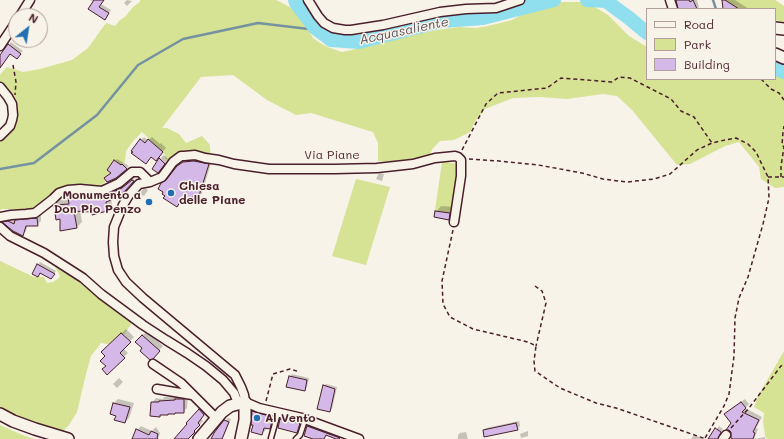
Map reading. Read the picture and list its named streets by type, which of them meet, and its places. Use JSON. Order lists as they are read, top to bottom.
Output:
{
  "streets": {
    "street": ["Via Piane"]
  },
  "water": ["Acquasaliente"],
  "places": ["Chiesa delle Piane", "Monumento a Don Pio Penzo", "Al Vento"],
  "legend": ["Road", "Park", "Building"],
  "north": "top right"
}
